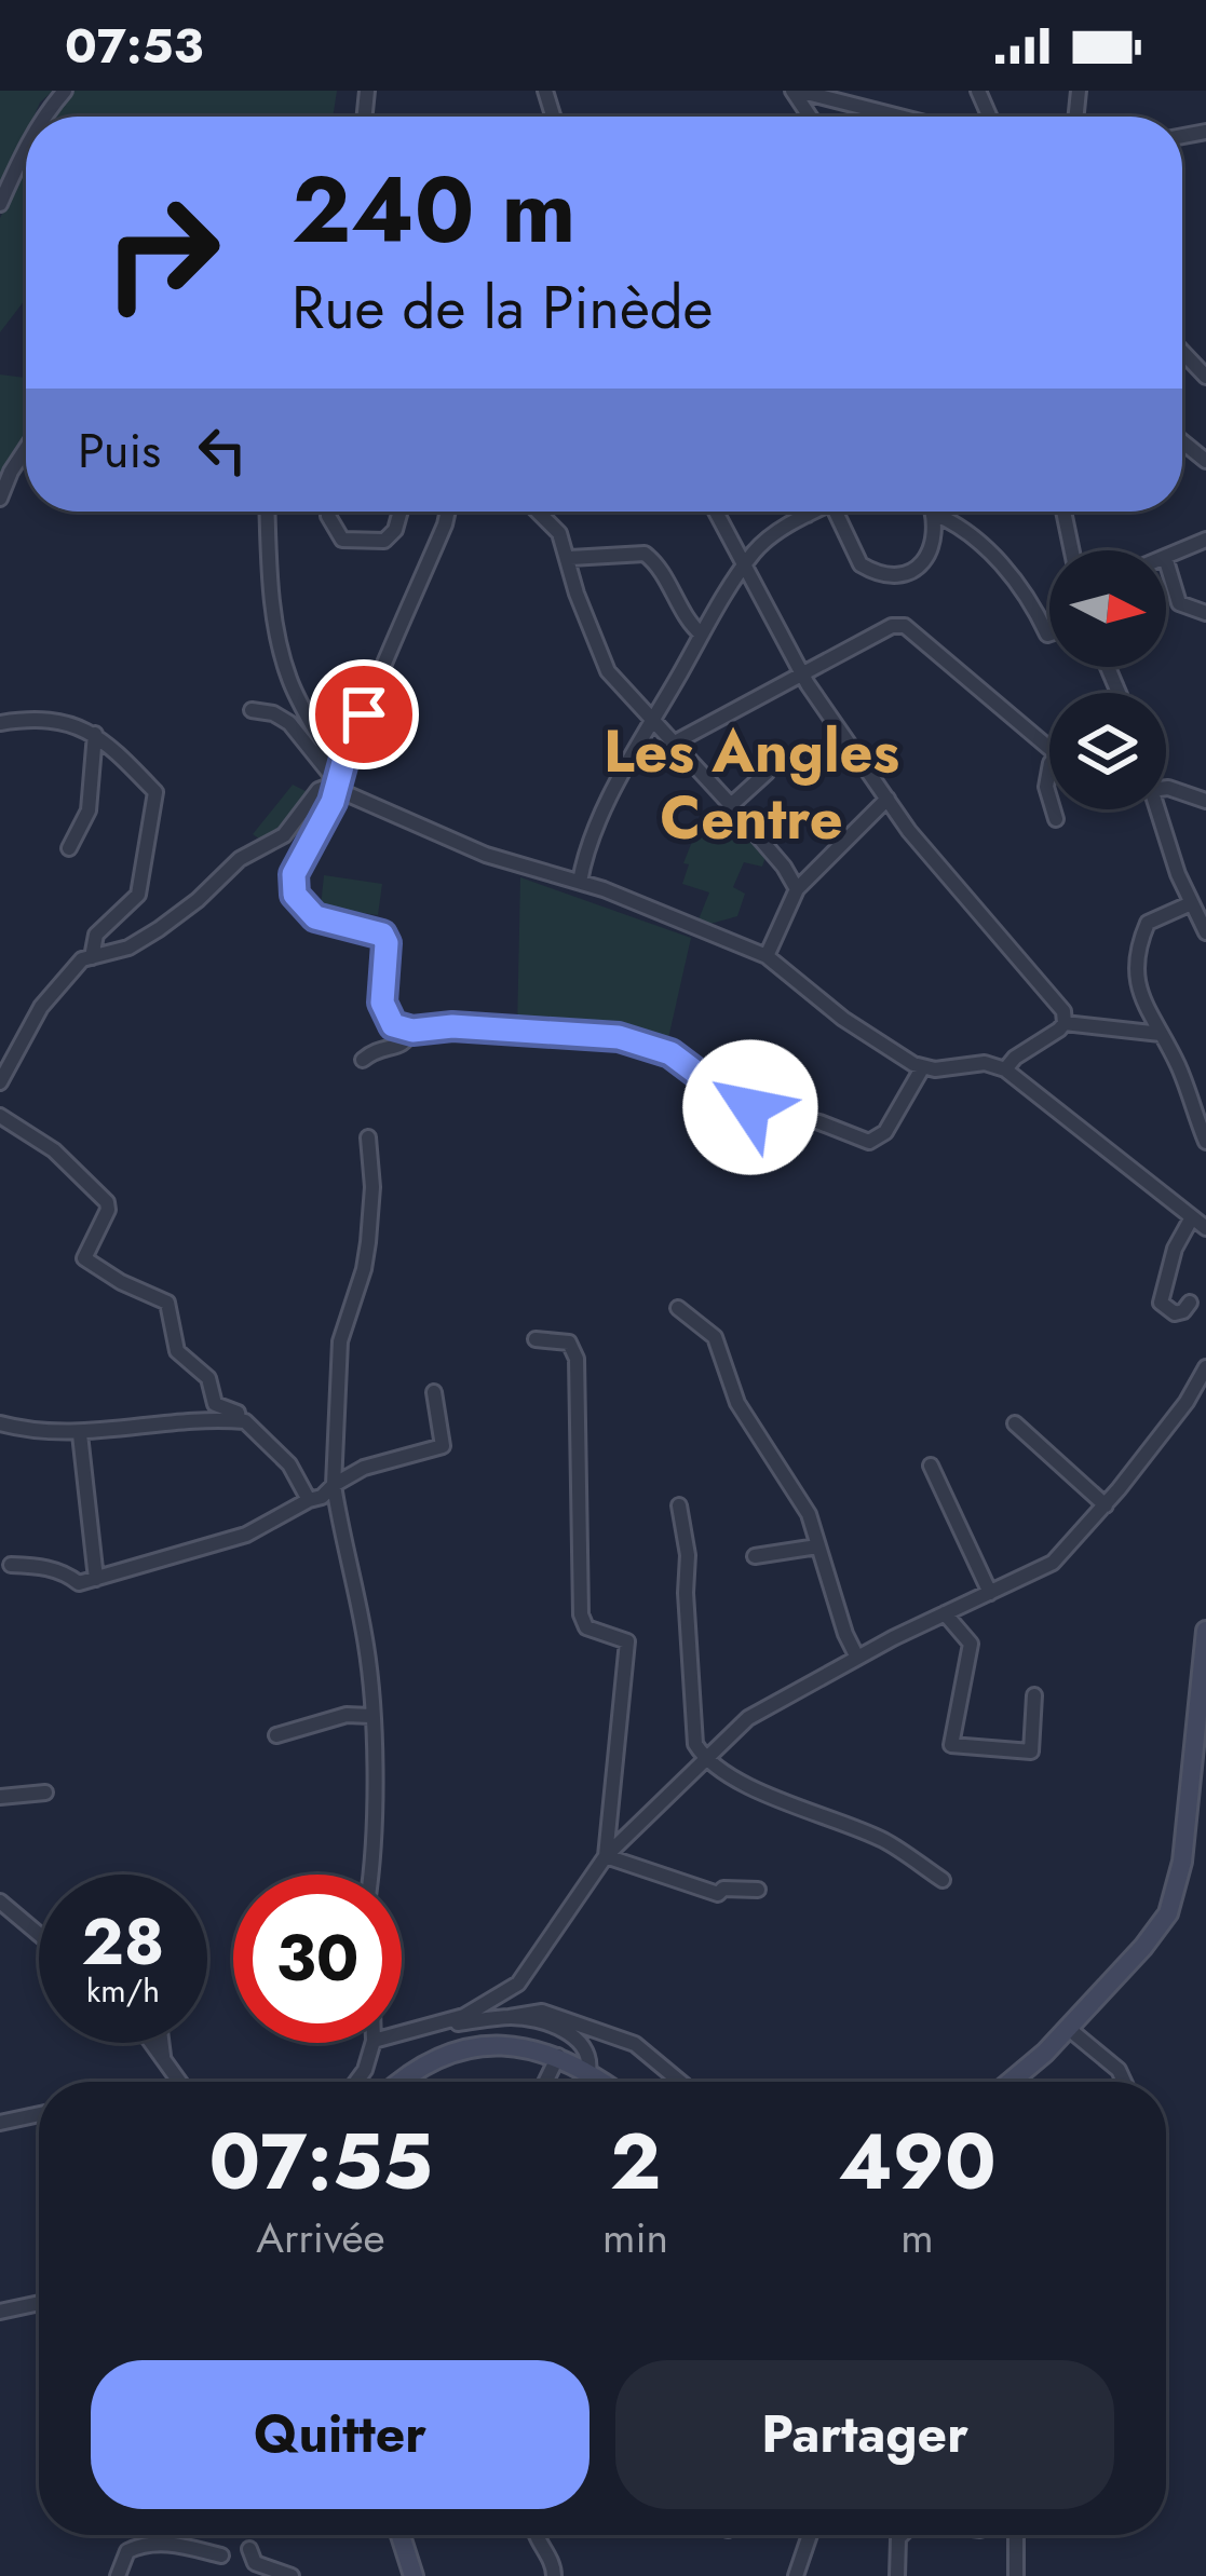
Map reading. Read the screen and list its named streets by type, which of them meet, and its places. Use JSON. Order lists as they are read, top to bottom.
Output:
{
  "districts": ["Les Angles Centre"],
  "north": "right",
  "page": {
    "status": "07:53",
    "turn": ["240 m", "Rue de la Pinède"],
    "then": "Puis",
    "speed": "28 km/h",
    "limit": "30",
    "eta": [
      "07:55",
      "Arrivée",
      "2",
      "min",
      "490",
      "m"
    ],
    "buttons": ["Quitter", "Partager"]
  }
}
